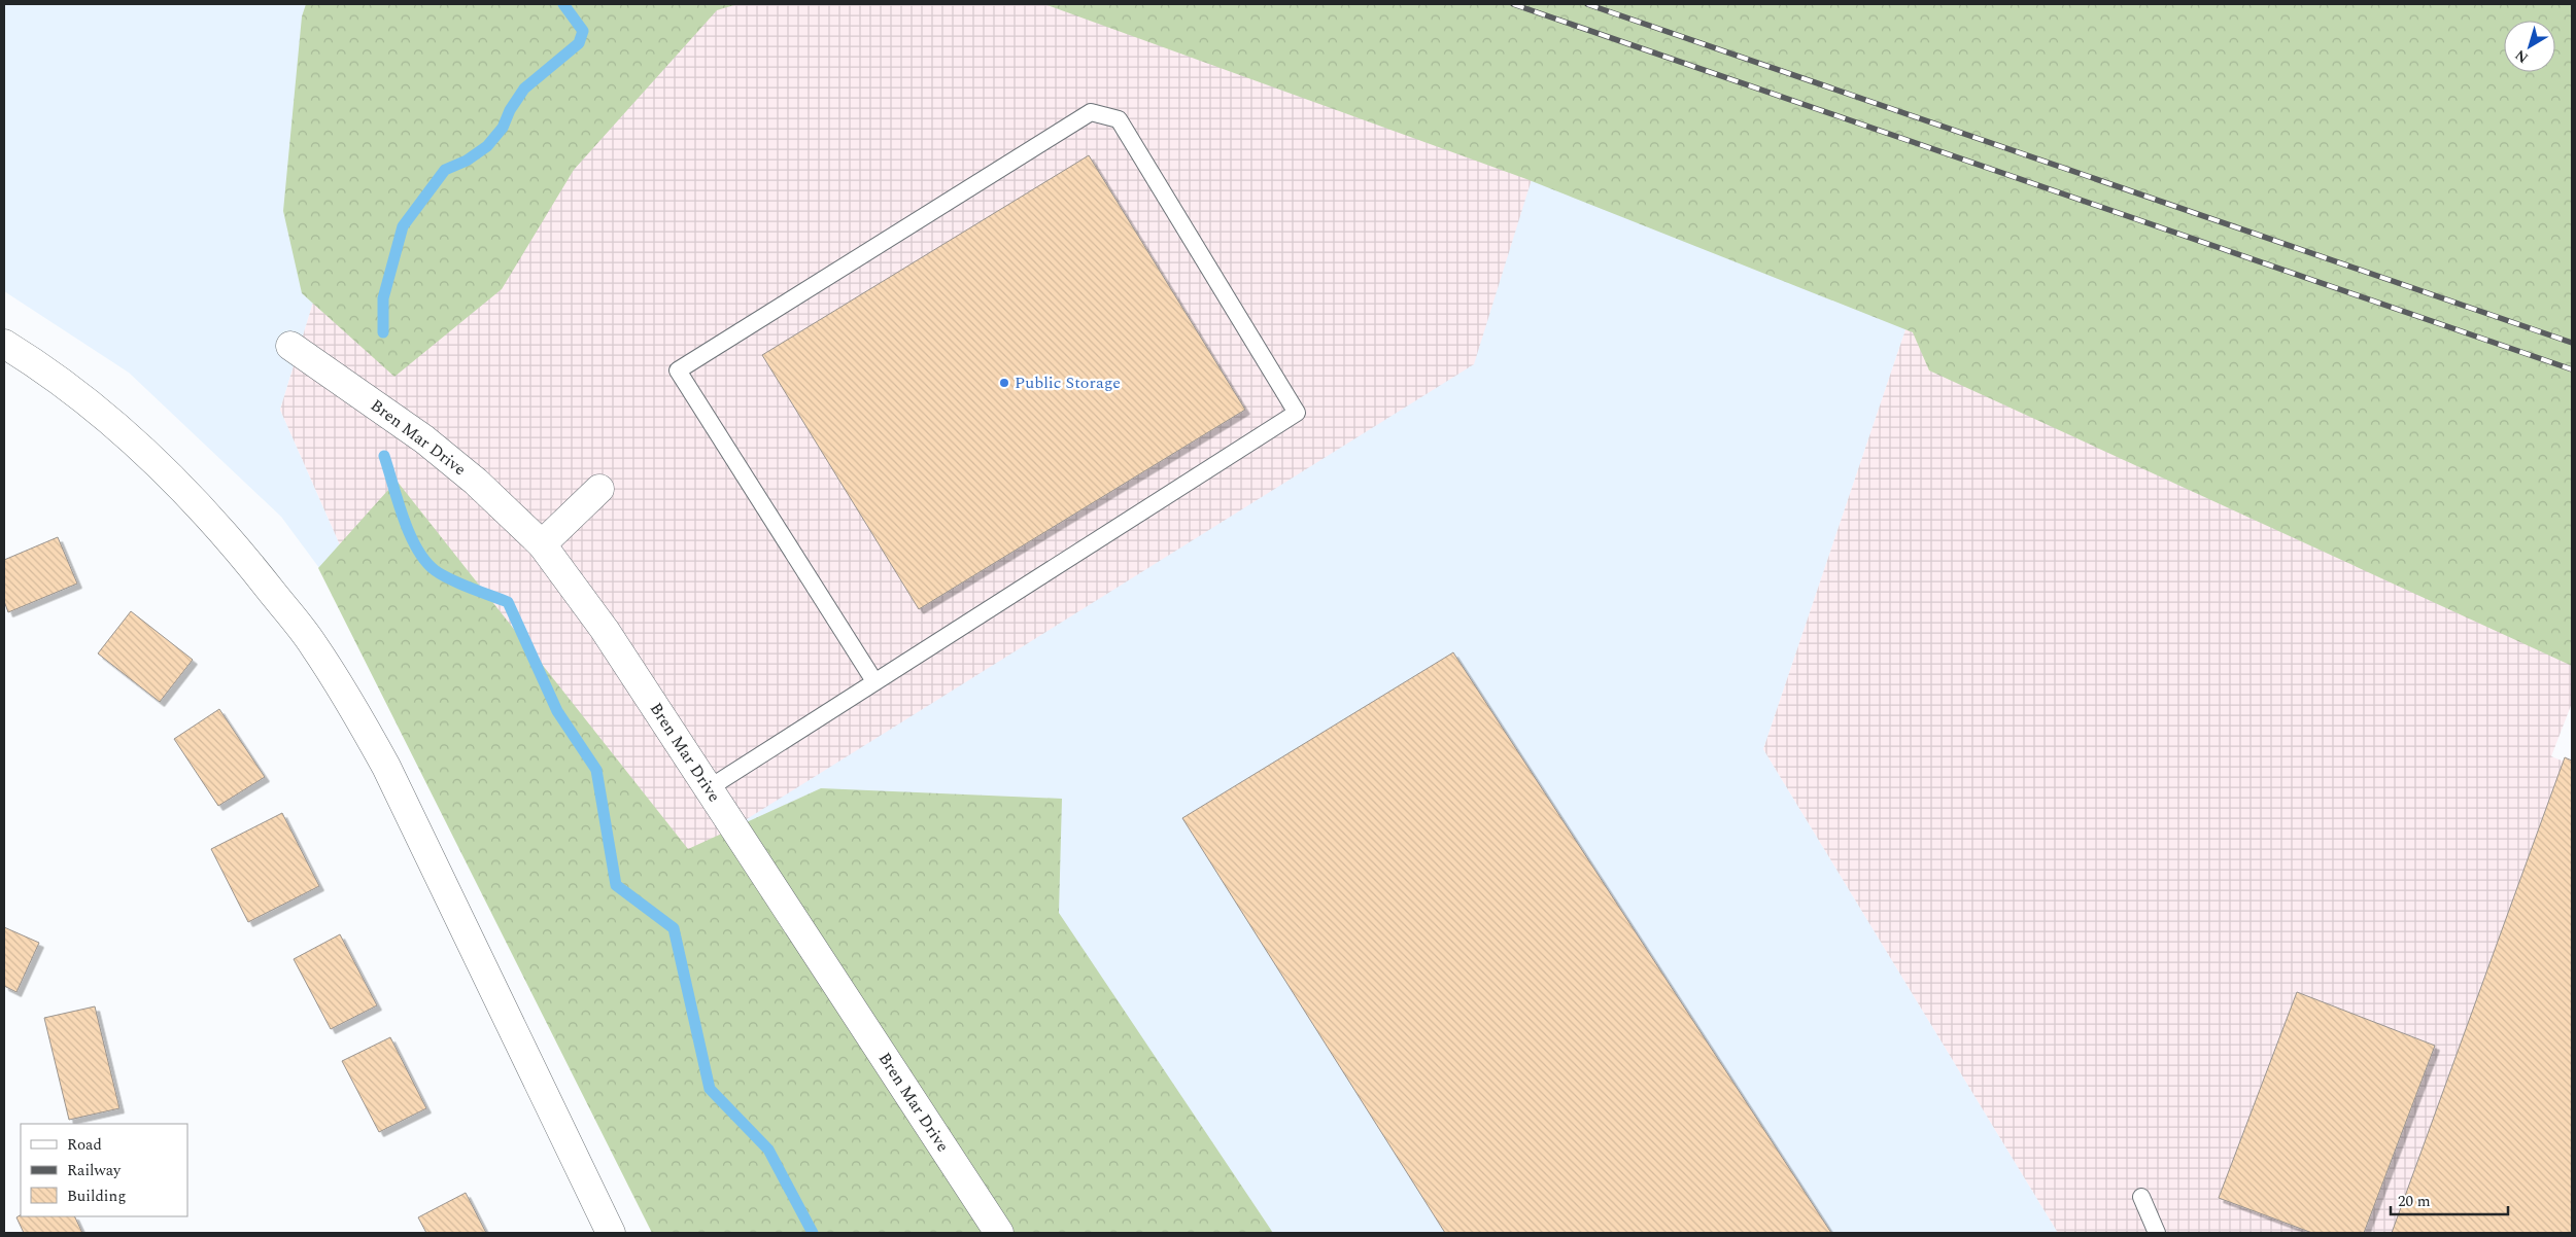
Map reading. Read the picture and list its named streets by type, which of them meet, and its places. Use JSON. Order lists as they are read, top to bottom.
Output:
{
  "streets": {
    "street": ["Bren Mar Drive"]
  },
  "places": ["Public Storage"],
  "legend": ["Road", "Railway", "Building"],
  "scale_bar": "20 m",
  "north": "bottom left"
}
